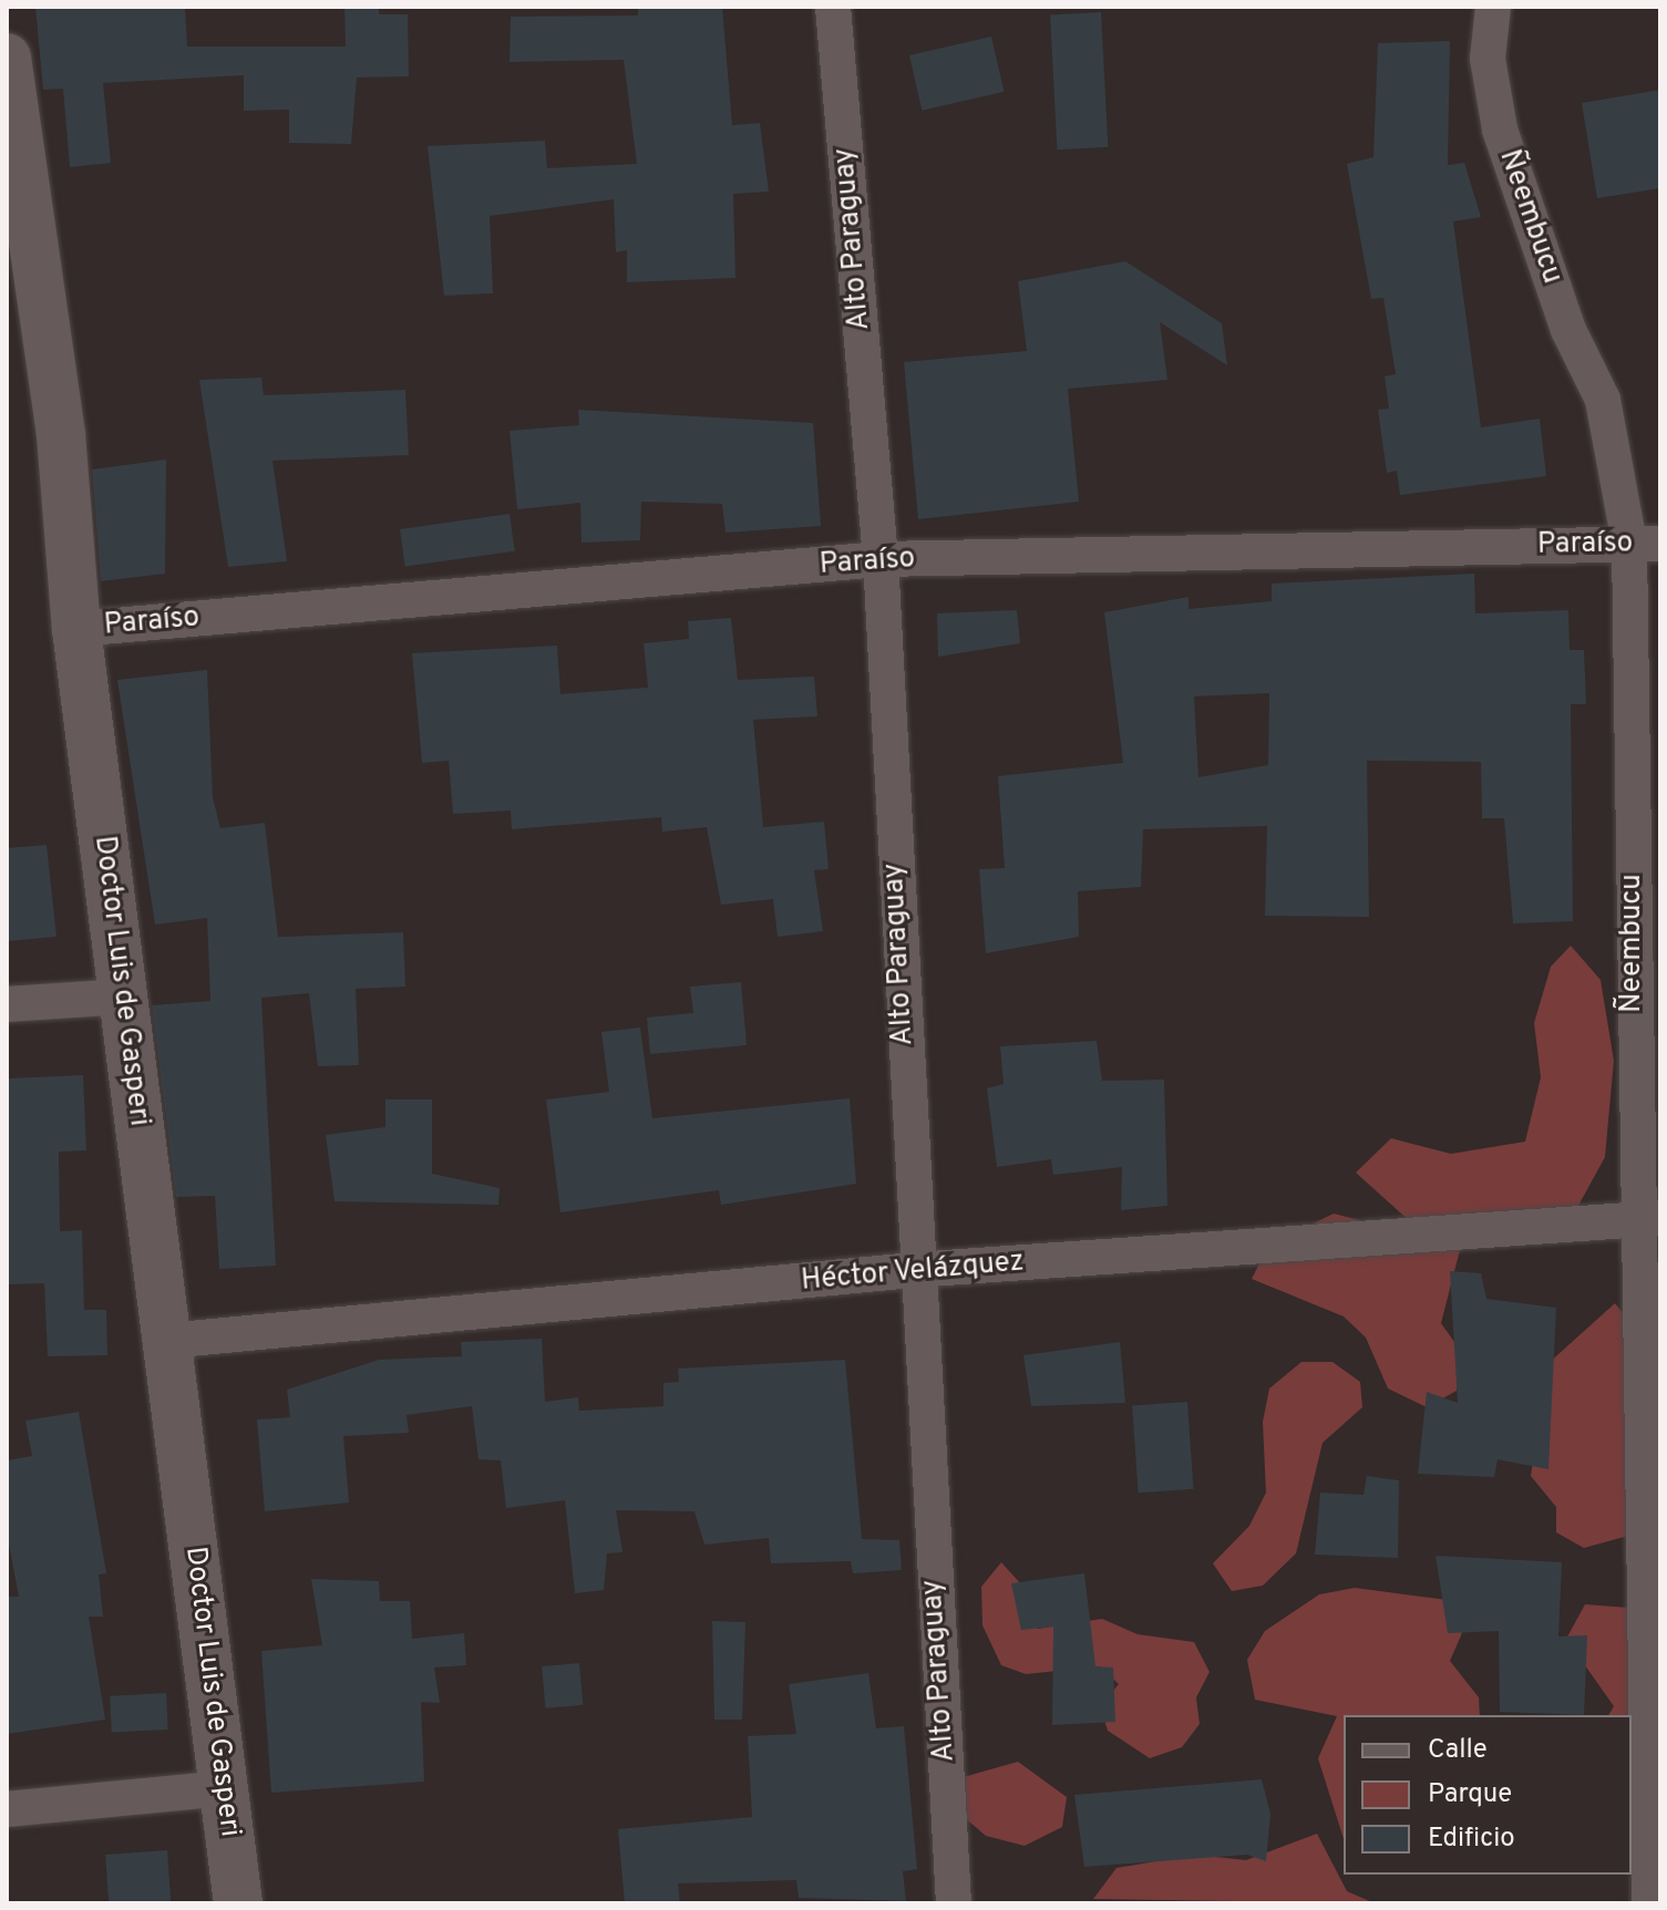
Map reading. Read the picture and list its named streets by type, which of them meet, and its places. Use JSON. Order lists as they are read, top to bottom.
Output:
{
  "streets": {
    "street": [
      "Ñeembucu",
      "Alto Paraguay",
      "Paraíso",
      "Doctor Luis de Gasperi",
      "Héctor Velázquez"
    ]
  },
  "crossings": [
    ["Ñeembucu", "Paraíso"],
    ["Ñeembucu", "Héctor Velázquez"],
    ["Alto Paraguay", "Paraíso"],
    ["Alto Paraguay", "Héctor Velázquez"],
    ["Paraíso", "Doctor Luis de Gasperi"],
    ["Doctor Luis de Gasperi", "Héctor Velázquez"]
  ],
  "legend": ["Calle", "Parque", "Edificio"]
}
